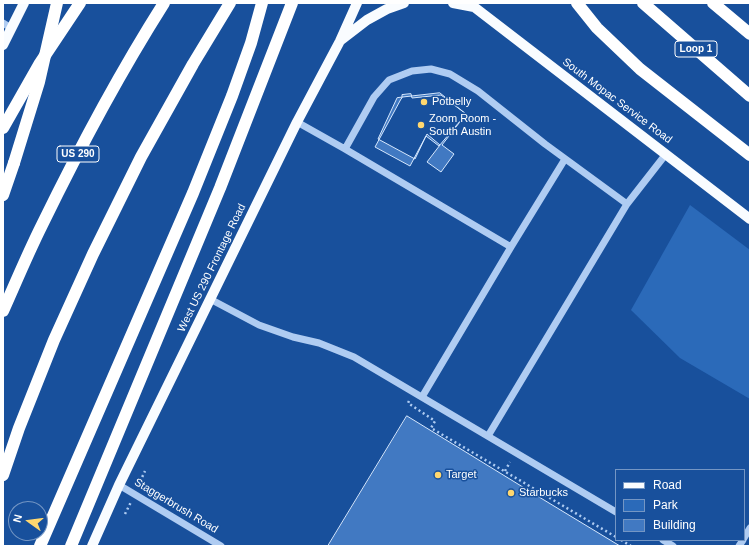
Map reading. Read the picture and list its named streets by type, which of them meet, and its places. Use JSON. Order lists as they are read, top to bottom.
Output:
{
  "streets": {
    "highway": ["Loop 1", "US 290"],
    "main road": ["South Mopac Service Road", "West US 290 Frontage Road"],
    "street": ["Staggerbrush Road"]
  },
  "crossings": [
    ["West US 290 Frontage Road", "Staggerbrush Road"]
  ],
  "places": [
    "Potbelly",
    "Zoom Room - South Austin",
    "Target",
    "Starbucks"
  ],
  "legend": ["Road", "Park", "Building"],
  "north": "left"
}
